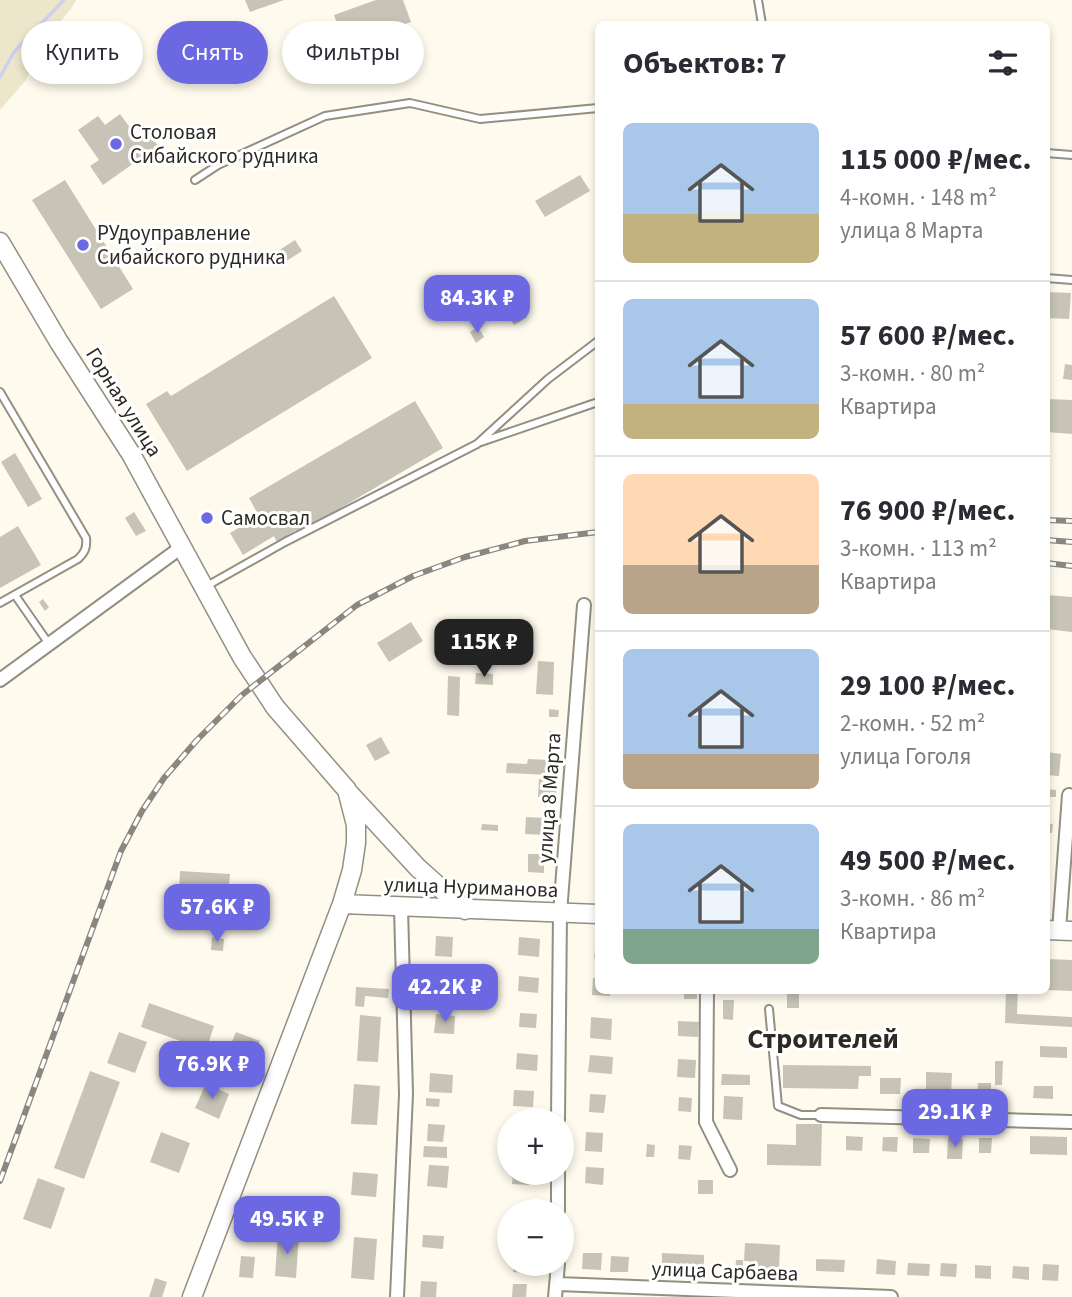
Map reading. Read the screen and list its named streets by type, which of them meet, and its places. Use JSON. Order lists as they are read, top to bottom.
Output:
{
  "streets": {
    "main road": ["Горная улица", "улица Нуриманова"],
    "street": ["улица 8 Марта", "улица Сарбаева"]
  },
  "crossings": [
    ["Горная улица", "улица Нуриманова"],
    ["улица 8 Марта", "улица Нуриманова"]
  ],
  "districts": ["Строителей"],
  "places": ["Столовая Сибайского рудника", "РУдоуправление Сибайского рудника", "Самосвал"],
  "page": {
    "chip": ["Купить", "Снять", "Фильтры"],
    "heading": "Объектов: 7",
    "list": [
      {
        "name": "115 000 ₽/мес.",
        "note": "4-комн. · 148 m² · улица 8 Марта"
      },
      {
        "name": "57 600 ₽/мес.",
        "note": "3-комн. · 80 m² · Квартира"
      },
      {
        "name": "76 900 ₽/мес.",
        "note": "3-комн. · 113 m² · Квартира"
      },
      {
        "name": "29 100 ₽/мес.",
        "note": "2-комн. · 52 m² · улица Гоголя"
      },
      {
        "name": "49 500 ₽/мес.",
        "note": "3-комн. · 86 m² · Квартира"
      }
    ],
    "price": [
      "84.3K ₽",
      "115K ₽",
      "57.6K ₽",
      "42.2K ₽",
      "76.9K ₽",
      "29.1K ₽",
      "49.5K ₽"
    ],
    "map_buttons": ["+", "−"]
  }
}
